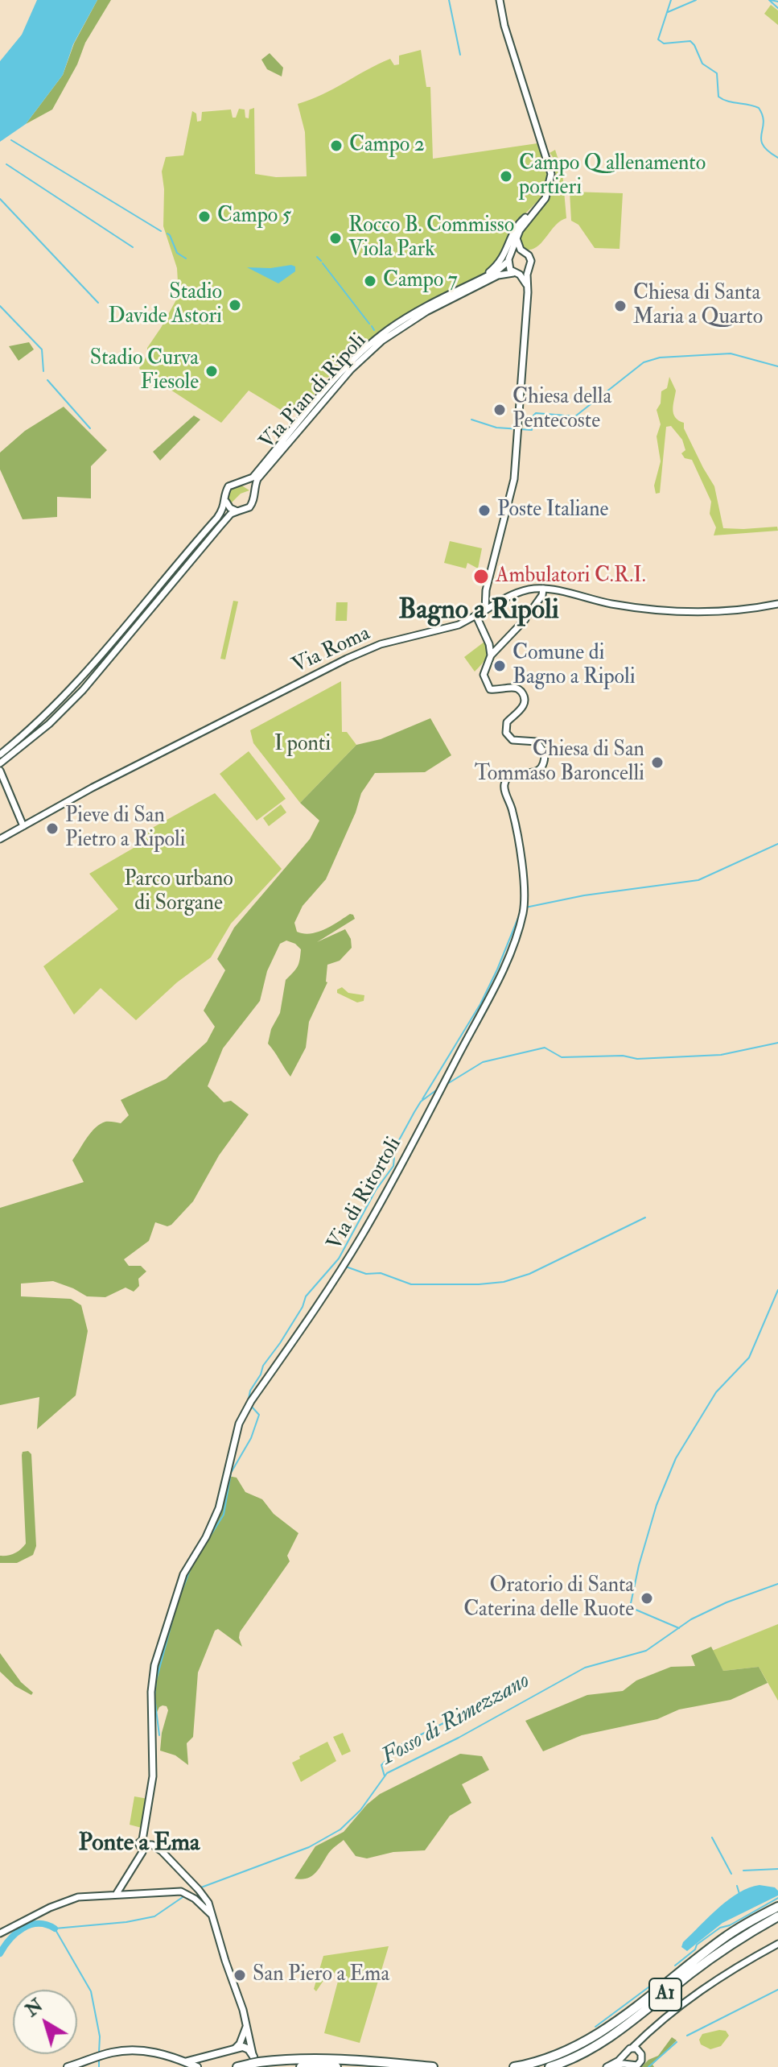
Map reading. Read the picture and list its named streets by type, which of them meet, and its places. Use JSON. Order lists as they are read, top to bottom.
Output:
{
  "streets": {
    "highway": ["A1"],
    "street": ["Via Pian di Ripoli", "Via Roma", "Via di Ritortoli"]
  },
  "districts": ["Bagno a Ripoli", "Ponte a Ema"],
  "water": ["Fosso di Rimezzano"],
  "parks": ["I ponti", "Parco urbano di Sorgane"],
  "places": [
    "Campo 2",
    "Campo Q allenamento portieri",
    "Campo 5",
    "Rocco B. Commisso Viola Park",
    "Campo 7",
    "Stadio Davide Astori",
    "Chiesa di Santa Maria a Quarto",
    "Stadio Curva Fiesole",
    "Chiesa della Pentecoste",
    "Poste Italiane",
    "Ambulatori C.R.I.",
    "Comune di Bagno a Ripoli",
    "Chiesa di San Tommaso Baroncelli",
    "Pieve di San Pietro a Ripoli",
    "Oratorio di Santa Caterina delle Ruote",
    "San Piero a Ema"
  ],
  "north": "top left"
}
